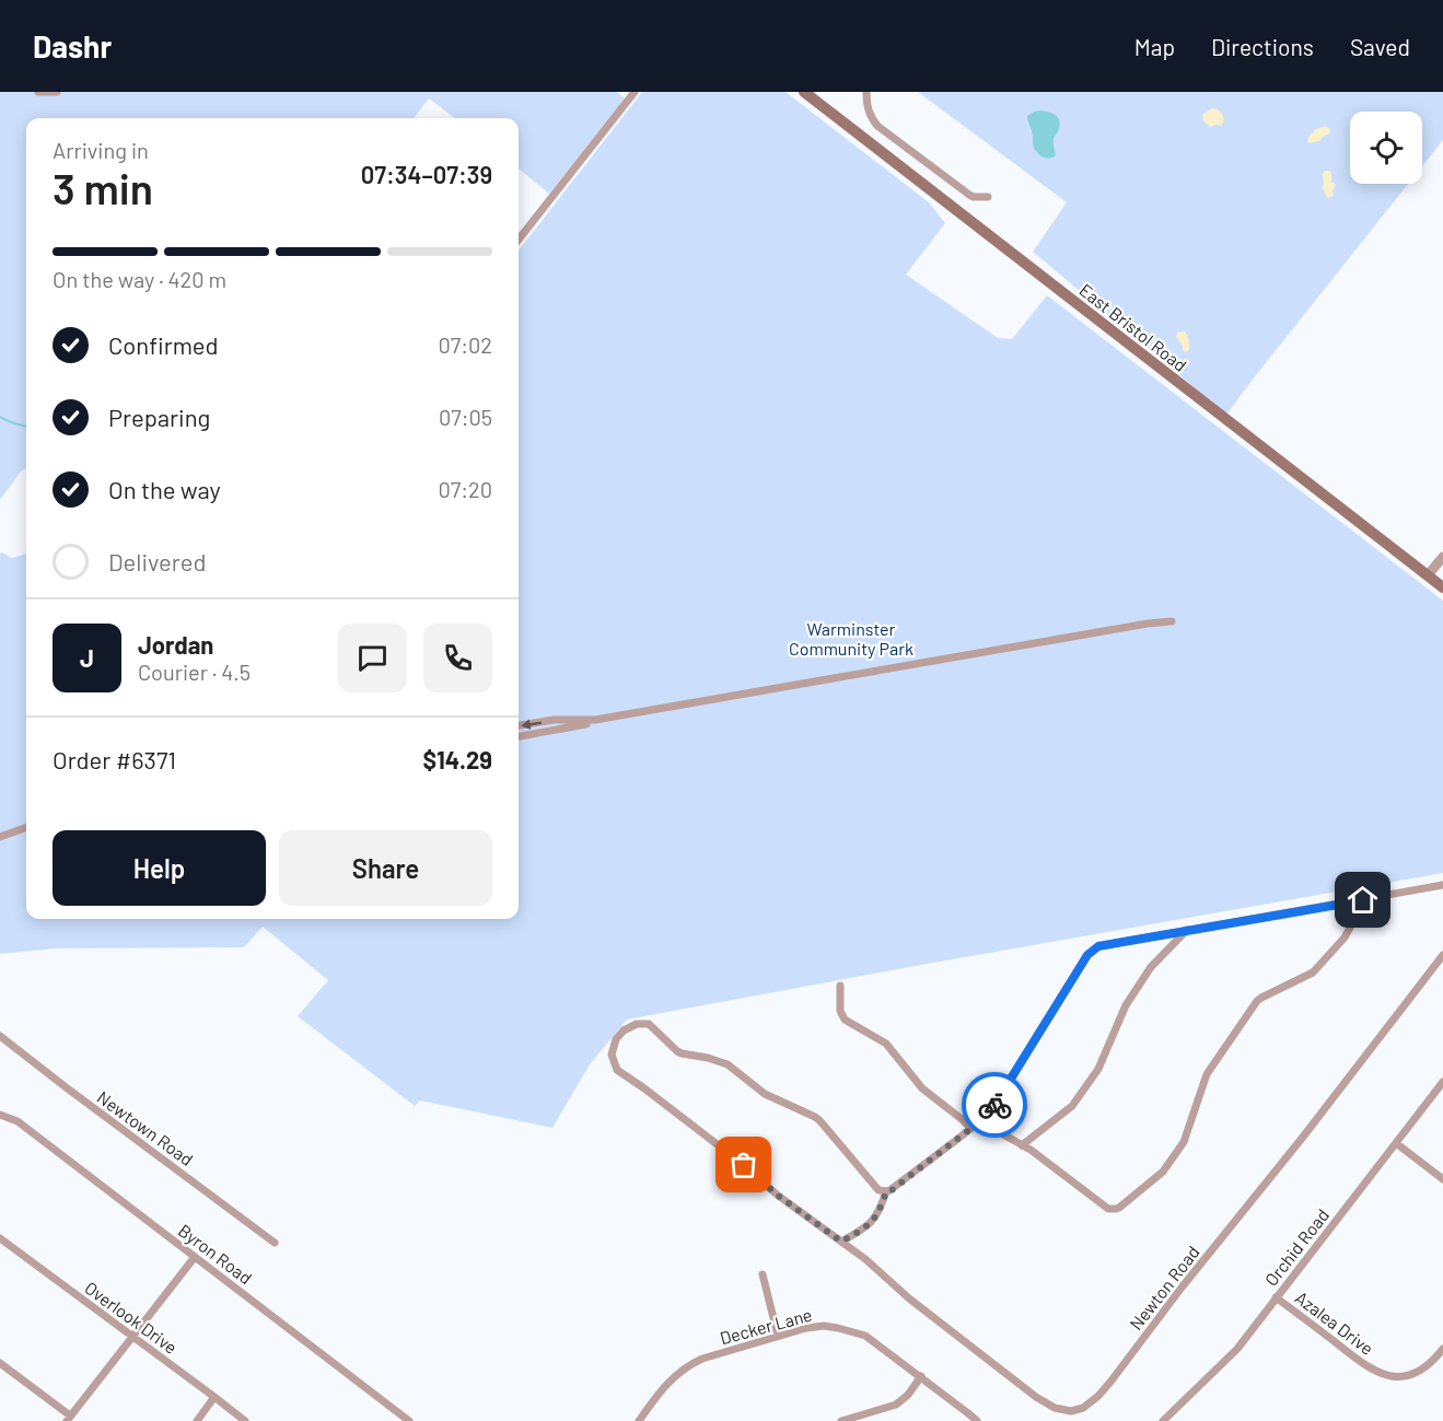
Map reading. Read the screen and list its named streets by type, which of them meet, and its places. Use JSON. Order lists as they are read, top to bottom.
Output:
{
  "streets": {
    "main road": ["East Bristol Road"],
    "street": [
      "Newtown Road",
      "Orchid Road",
      "Byron Road",
      "Newton Road",
      "Overlook Drive",
      "Azalea Drive",
      "Decker Lane"
    ]
  },
  "crossings": [
    ["Orchid Road", "Azalea Drive"]
  ],
  "parks": ["Warminster Community Park"],
  "page": {
    "header": "Dashr",
    "nav": ["Map", "Directions", "Saved"],
    "heading": ["3 min", "Arriving in", "07:34–07:39"],
    "panel": [
      "Jordan",
      "Courier · 4.5",
      "Order #6371",
      "$14.29"
    ],
    "bar": "On the way · 420 m",
    "list": [
      ["Confirmed", "07:02"],
      ["Preparing", "07:05"],
      ["On the way", "07:20"],
      "Delivered"
    ],
    "round": "J",
    "buttons": ["Help", "Share"]
  }
}
